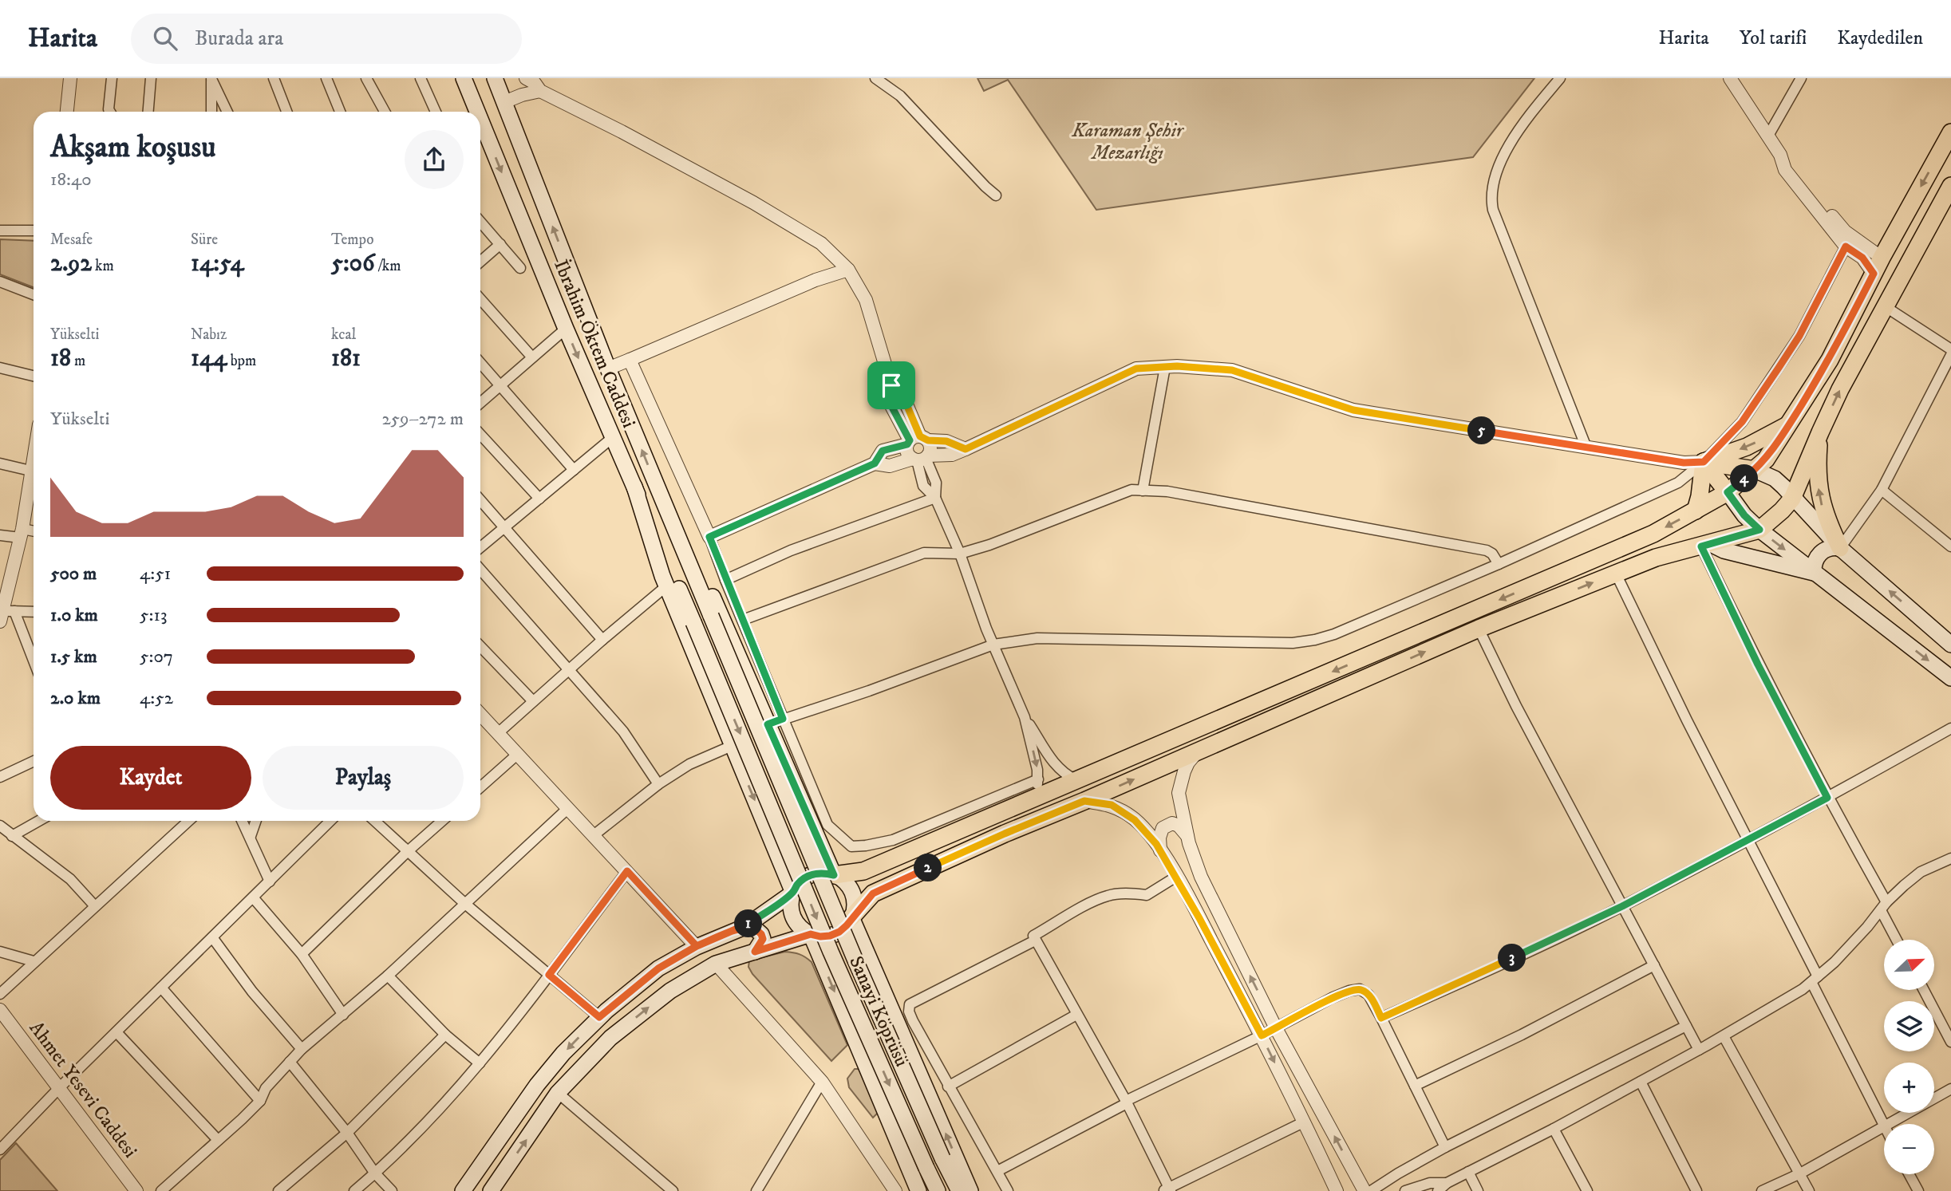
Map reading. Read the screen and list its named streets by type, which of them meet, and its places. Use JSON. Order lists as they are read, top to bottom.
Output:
{
  "streets": {
    "main road": ["İbrahim Öktem Caddesi", "Sanayi Köprüsü"],
    "street": ["Ahmet Yesevi Caddesi"]
  },
  "crossings": [
    ["İbrahim Öktem Caddesi", "Sanayi Köprüsü"]
  ],
  "parks": ["Karaman Şehir Mezarlığı"],
  "north": "top right",
  "page": {
    "header": "Harita",
    "search": "Burada ara",
    "nav": ["Harita", "Yol tarifi", "Kaydedilen"],
    "heading": ["Akşam koşusu", "18:40"],
    "stats": [
      ["Mesafe", "2.92 km"],
      ["Süre", "14:54"],
      ["Tempo", "5:06 /km"],
      ["Yükselti", "18 m"],
      ["Nabız", "144 bpm"],
      ["kcal", "181"]
    ],
    "chart": ["Yükselti", "259–272 m"],
    "pins": [
      "5",
      "4",
      "2",
      "1",
      "3"
    ],
    "list": [
      {
        "name": "500 m",
        "note": "4:51"
      },
      {
        "name": "1.0 km",
        "note": "5:13"
      },
      {
        "name": "1.5 km",
        "note": "5:07"
      },
      {
        "name": "2.0 km",
        "note": "4:52"
      }
    ],
    "buttons": ["Kaydet", "Paylaş"],
    "map_buttons": ["+", "−"]
  }
}
